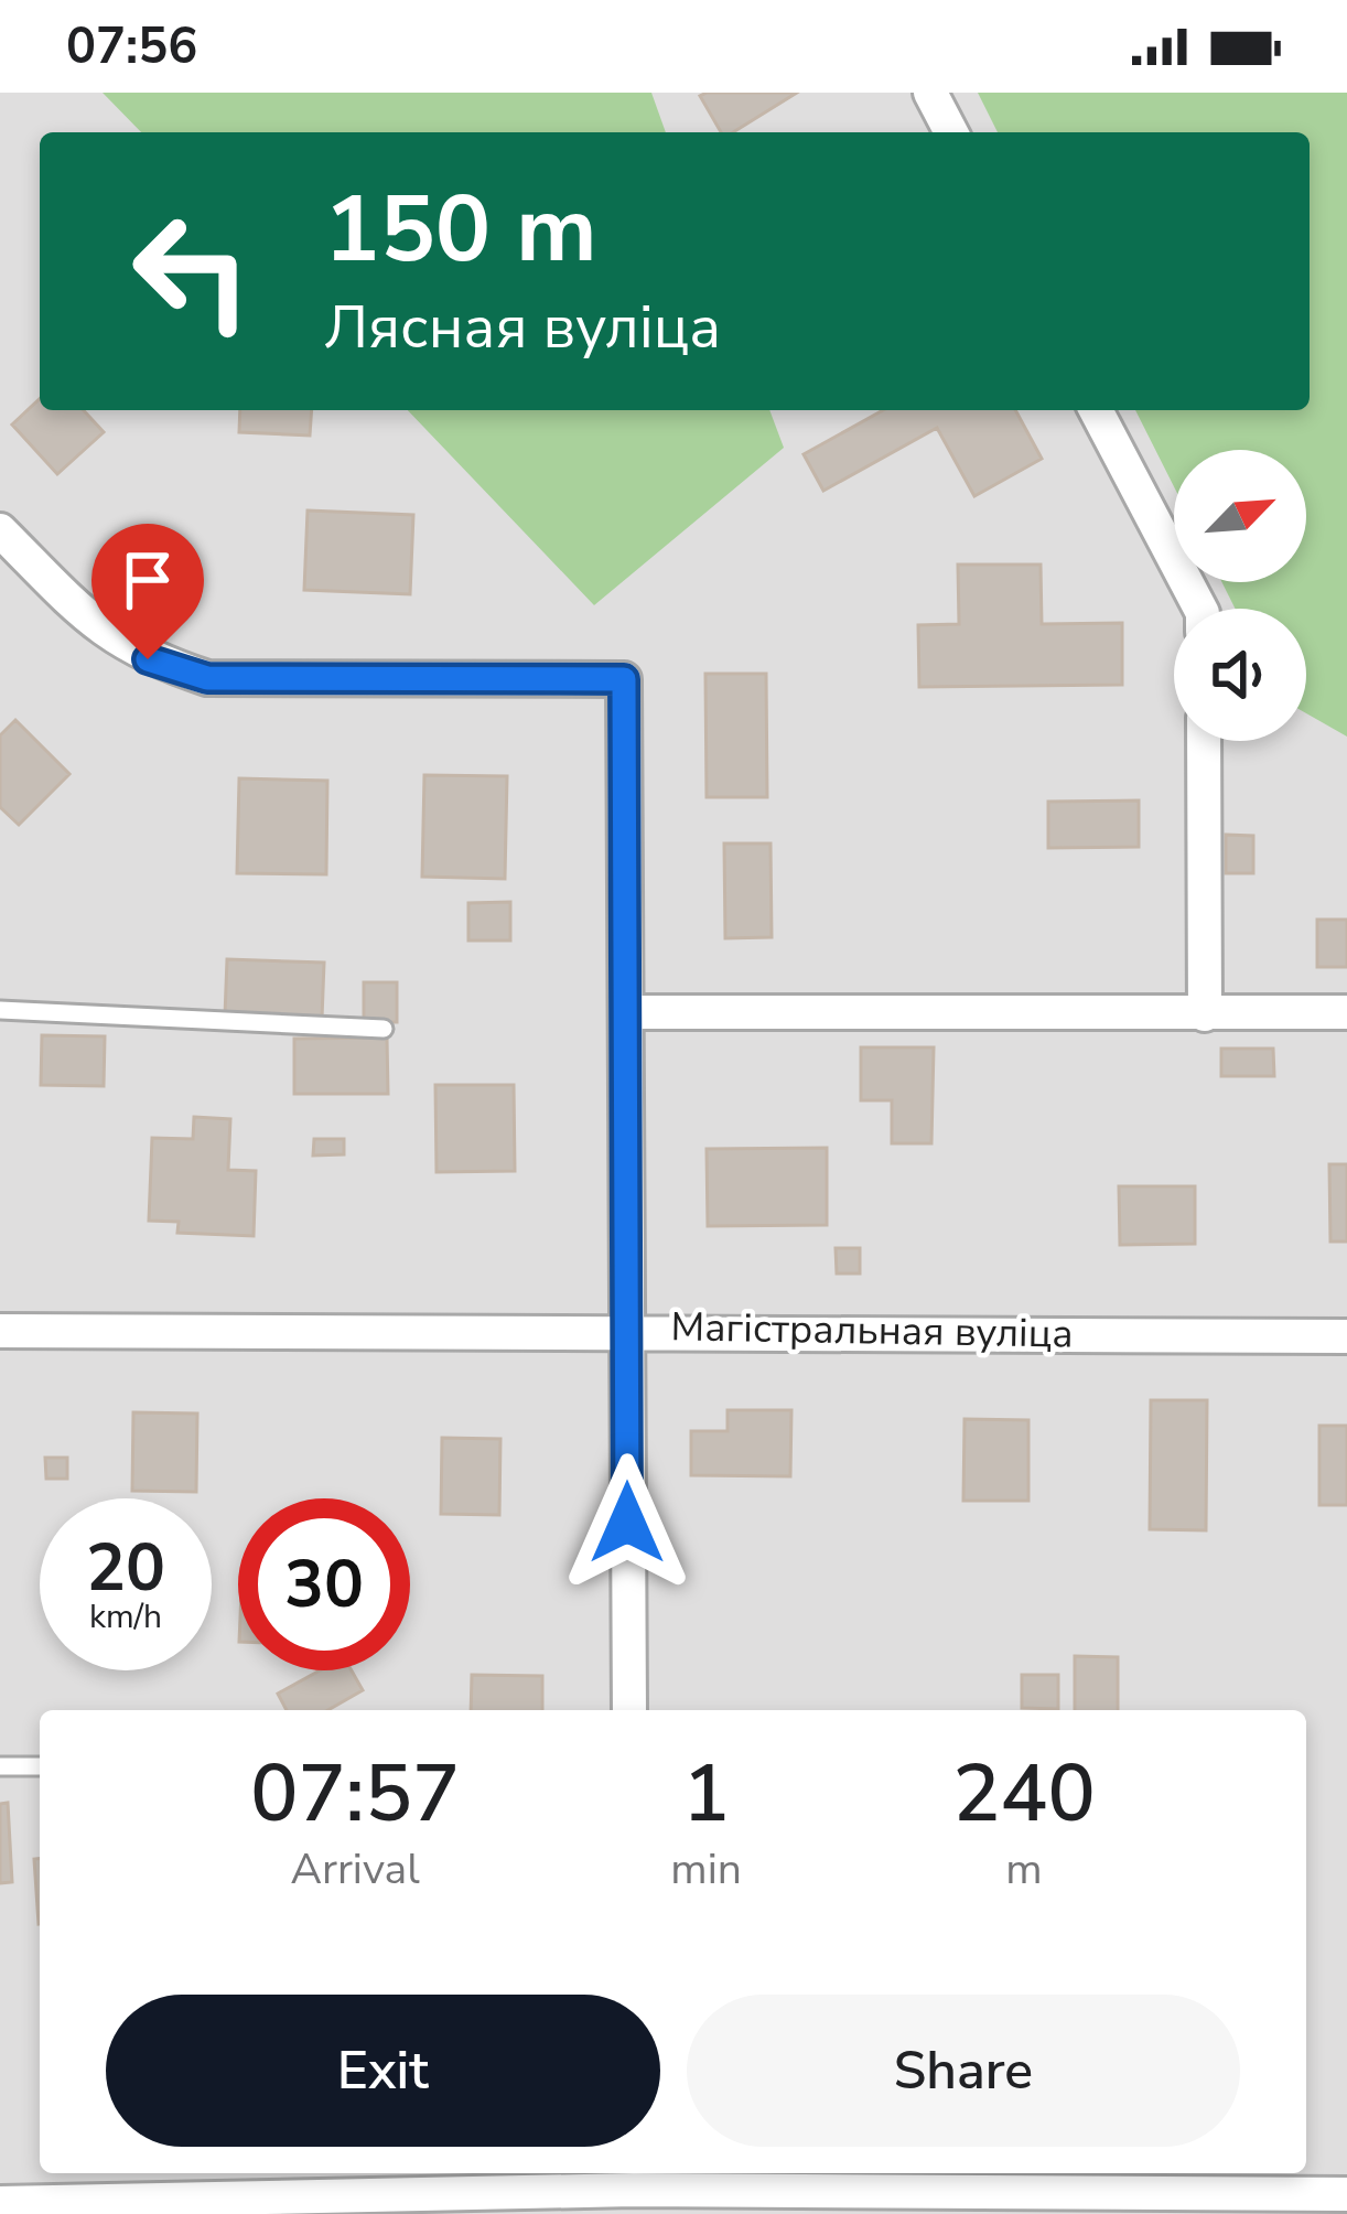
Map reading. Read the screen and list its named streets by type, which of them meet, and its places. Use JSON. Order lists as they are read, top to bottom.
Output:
{
  "streets": {
    "street": ["Магістральная вуліца"]
  },
  "north": "top right",
  "page": {
    "status": "07:56",
    "turn": ["150 m", "Лясная вуліца"],
    "speed": "20 km/h",
    "limit": "30",
    "eta": [
      "07:57",
      "Arrival",
      "1",
      "min",
      "240",
      "m"
    ],
    "buttons": ["Exit", "Share"]
  }
}
